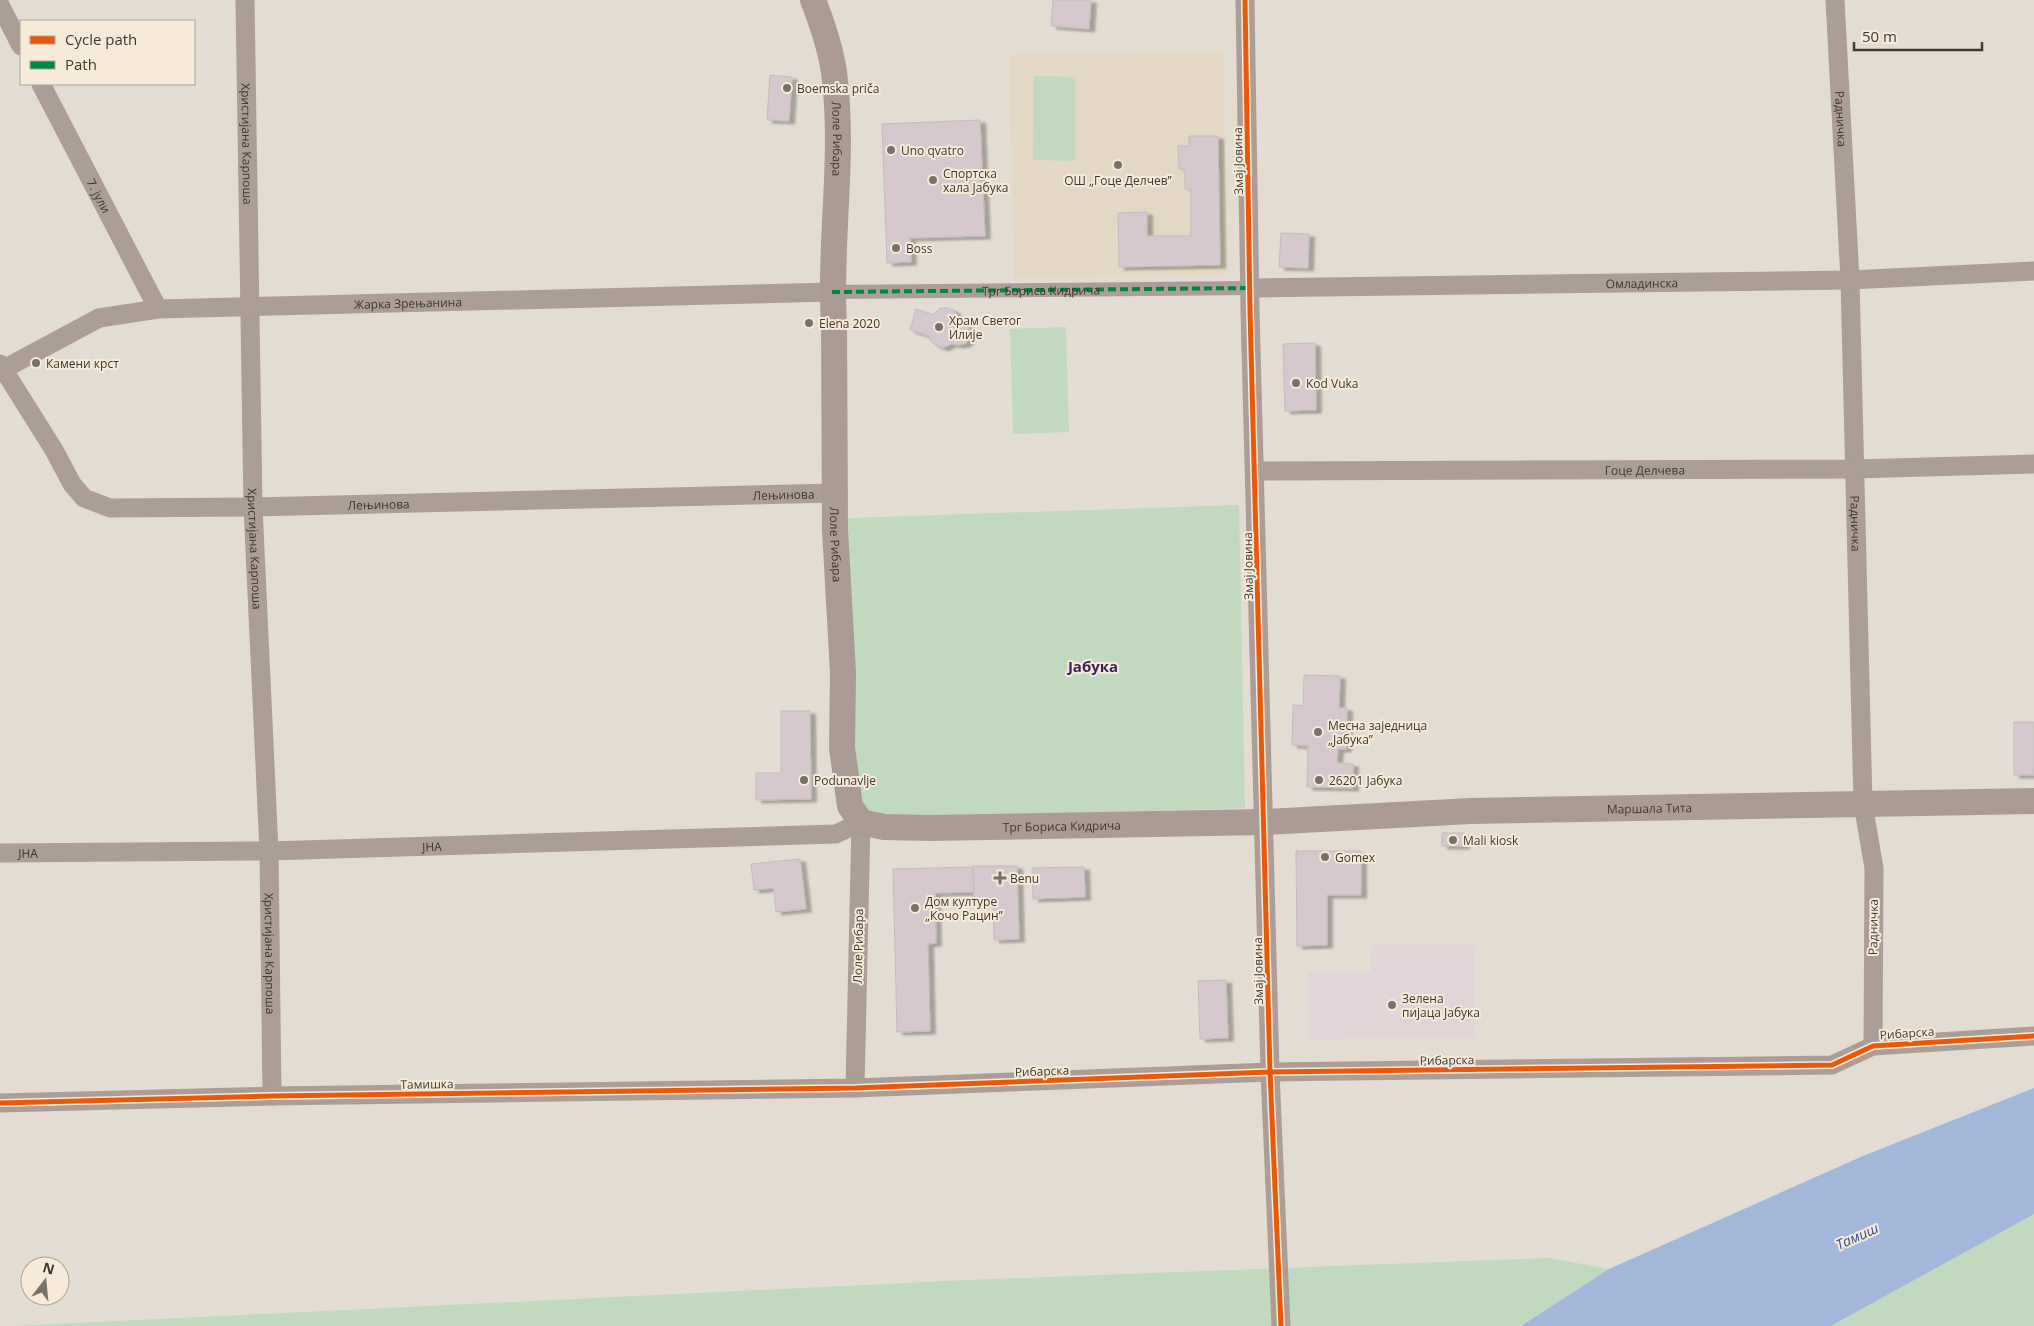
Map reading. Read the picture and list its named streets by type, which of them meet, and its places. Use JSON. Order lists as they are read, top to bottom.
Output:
{
  "streets": {
    "main road": ["Лоле Рибара", "Трг Бориса Кидрича", "Маршала Тита"],
    "street": [
      "Радничка",
      "Христијана Карпоша",
      "Змај Јовина",
      "7. јули",
      "Омладинска",
      "Жарка Зрењанина",
      "Гоце Делчева",
      "Лењинова",
      "ЈНА",
      "Рибарска",
      "Тамишка"
    ]
  },
  "crossings": [
    ["Радничка", "Омладинска"],
    ["Радничка", "Гоце Делчева"],
    ["Радничка", "Маршала Тита"],
    ["Радничка", "Рибарска"],
    ["Лоле Рибара", "Трг Бориса Кидрича"],
    ["Лоле Рибара", "Жарка Зрењанина"],
    ["Лоле Рибара", "Лењинова"],
    ["Лоле Рибара", "ЈНА"],
    ["Лоле Рибара", "Рибарска"],
    ["Лоле Рибара", "Тамишка"],
    ["Христијана Карпоша", "Жарка Зрењанина"],
    ["Христијана Карпоша", "Лењинова"],
    ["Христијана Карпоша", "ЈНА"],
    ["Христијана Карпоша", "Тамишка"],
    ["Змај Јовина", "Омладинска"],
    ["Змај Јовина", "Трг Бориса Кидрича"],
    ["Змај Јовина", "Гоце Делчева"],
    ["Змај Јовина", "Маршала Тита"],
    ["Змај Јовина", "Рибарска"],
    ["7. јули", "Жарка Зрењанина"],
    ["Омладинска", "Трг Бориса Кидрича"],
    ["Трг Бориса Кидрича", "Жарка Зрењанина"],
    ["Трг Бориса Кидрича", "Маршала Тита"],
    ["Трг Бориса Кидрича", "ЈНА"],
    ["Жарка Зрењанина", "Лењинова"],
    ["Рибарска", "Тамишка"]
  ],
  "districts": ["Јабука"],
  "water": ["Тамиш"],
  "places": {
    "other": [
      "Boemska priča",
      "Uno qvatro",
      "ОШ „Гоце Делчев”",
      "Спортска хала Јабука",
      "Boss",
      "Elena 2020",
      "Храм Светог Илије",
      "Камени крст",
      "Kod Vuka",
      "Месна заједница „Јабука”",
      "Podunavlje",
      "26201 Јабука",
      "Mali kiosk",
      "Gomex",
      "Дом културе „Кочо Рацин”",
      "Зелена пијаца Јабука"
    ],
    "health": ["Benu"]
  },
  "legend": ["Cycle path", "Path"],
  "scale_bar": "50 m",
  "north": "top"
}
